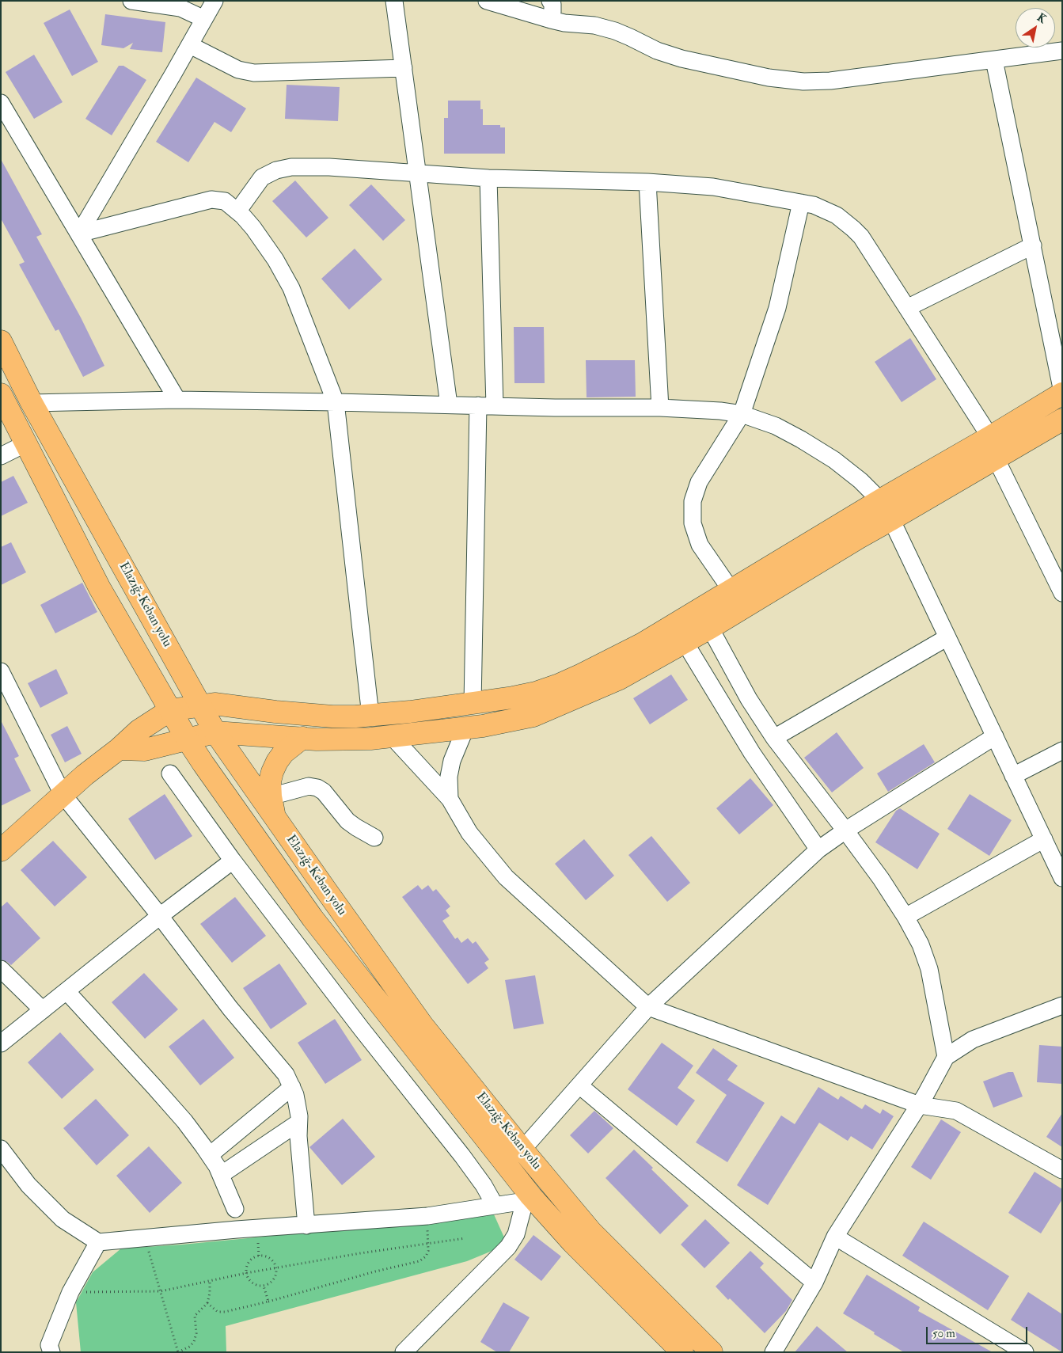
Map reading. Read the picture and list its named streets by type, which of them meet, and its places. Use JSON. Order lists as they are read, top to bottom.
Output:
{
  "streets": {
    "main road": ["Elazığ-Keban yolu"]
  },
  "scale_bar": "50 m",
  "north": "top right"
}
